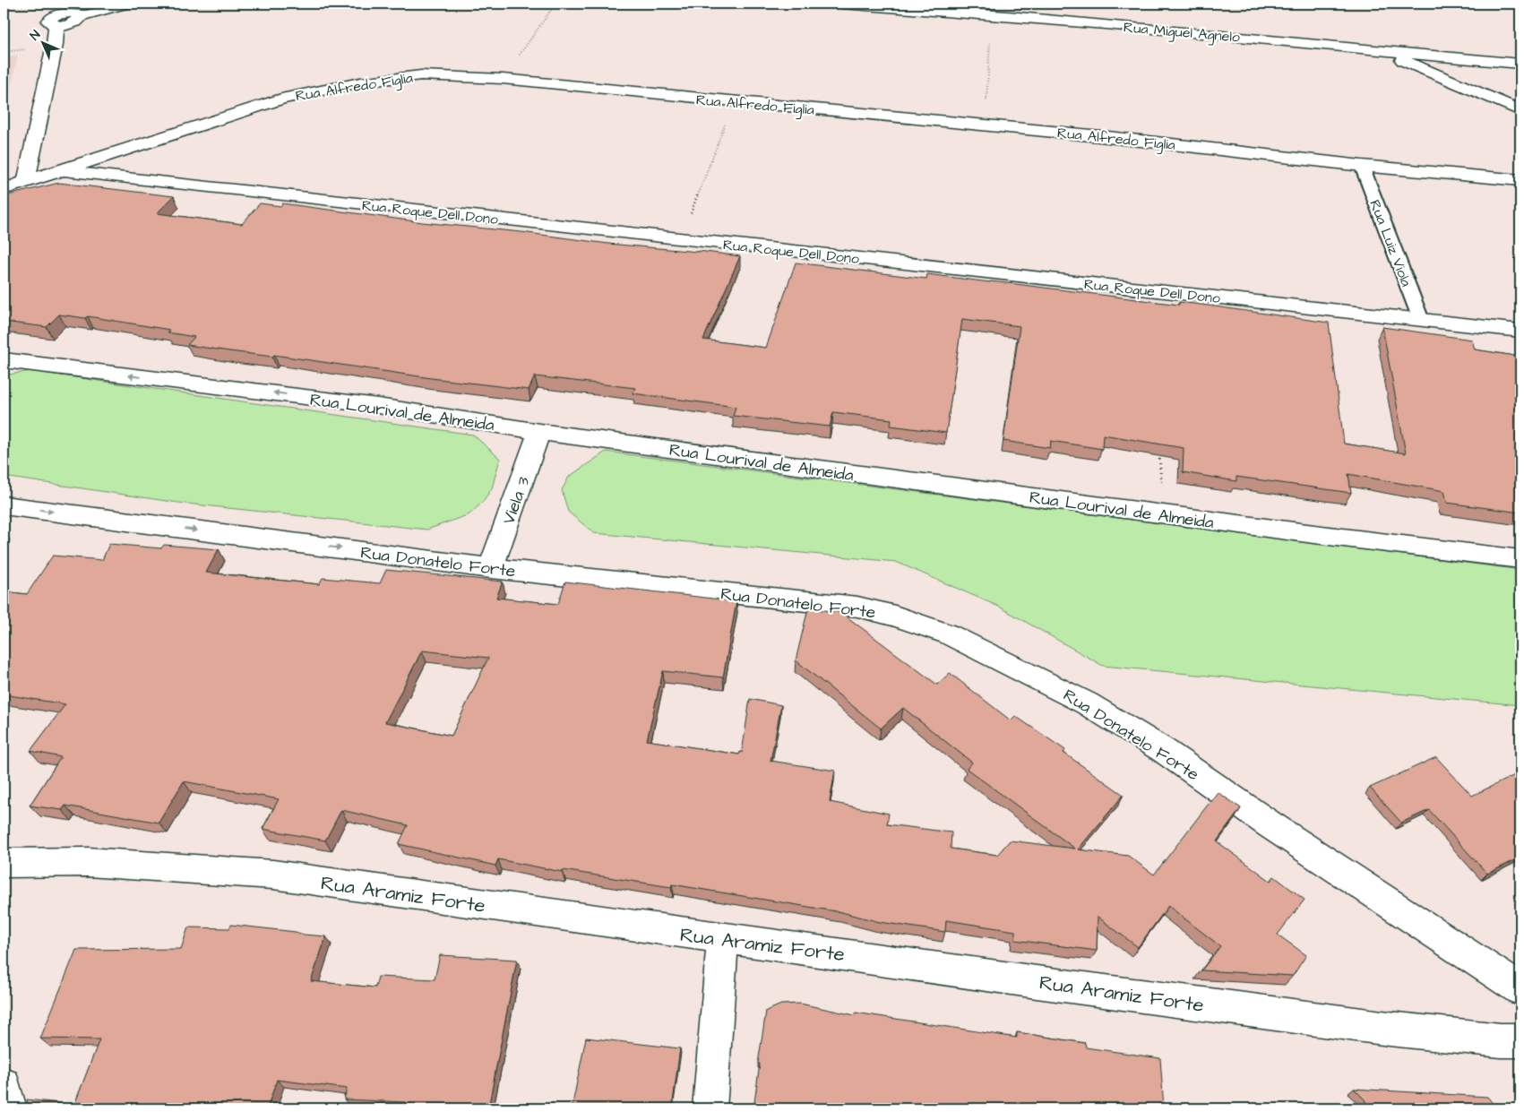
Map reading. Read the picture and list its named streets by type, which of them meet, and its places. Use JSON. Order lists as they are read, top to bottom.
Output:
{
  "streets": {
    "street": [
      "Rua Miguel Agnelo",
      "Rua Alfredo Figlia",
      "Rua Roque Dell Dono",
      "Rua Lourival de Almeida",
      "Viela 3",
      "Rua Donatelo Forte",
      "Rua Aramiz Forte"
    ],
    "lane": ["Rua Luiz Viola"]
  },
  "crossings": [
    ["Rua Alfredo Figlia", "Rua Roque Dell Dono"],
    ["Rua Alfredo Figlia", "Rua Luiz Viola"],
    ["Rua Roque Dell Dono", "Rua Luiz Viola"],
    ["Rua Lourival de Almeida", "Viela 3"],
    ["Viela 3", "Rua Donatelo Forte"]
  ],
  "one_way": ["Rua Lourival de Almeida"],
  "north": "top left"
}
